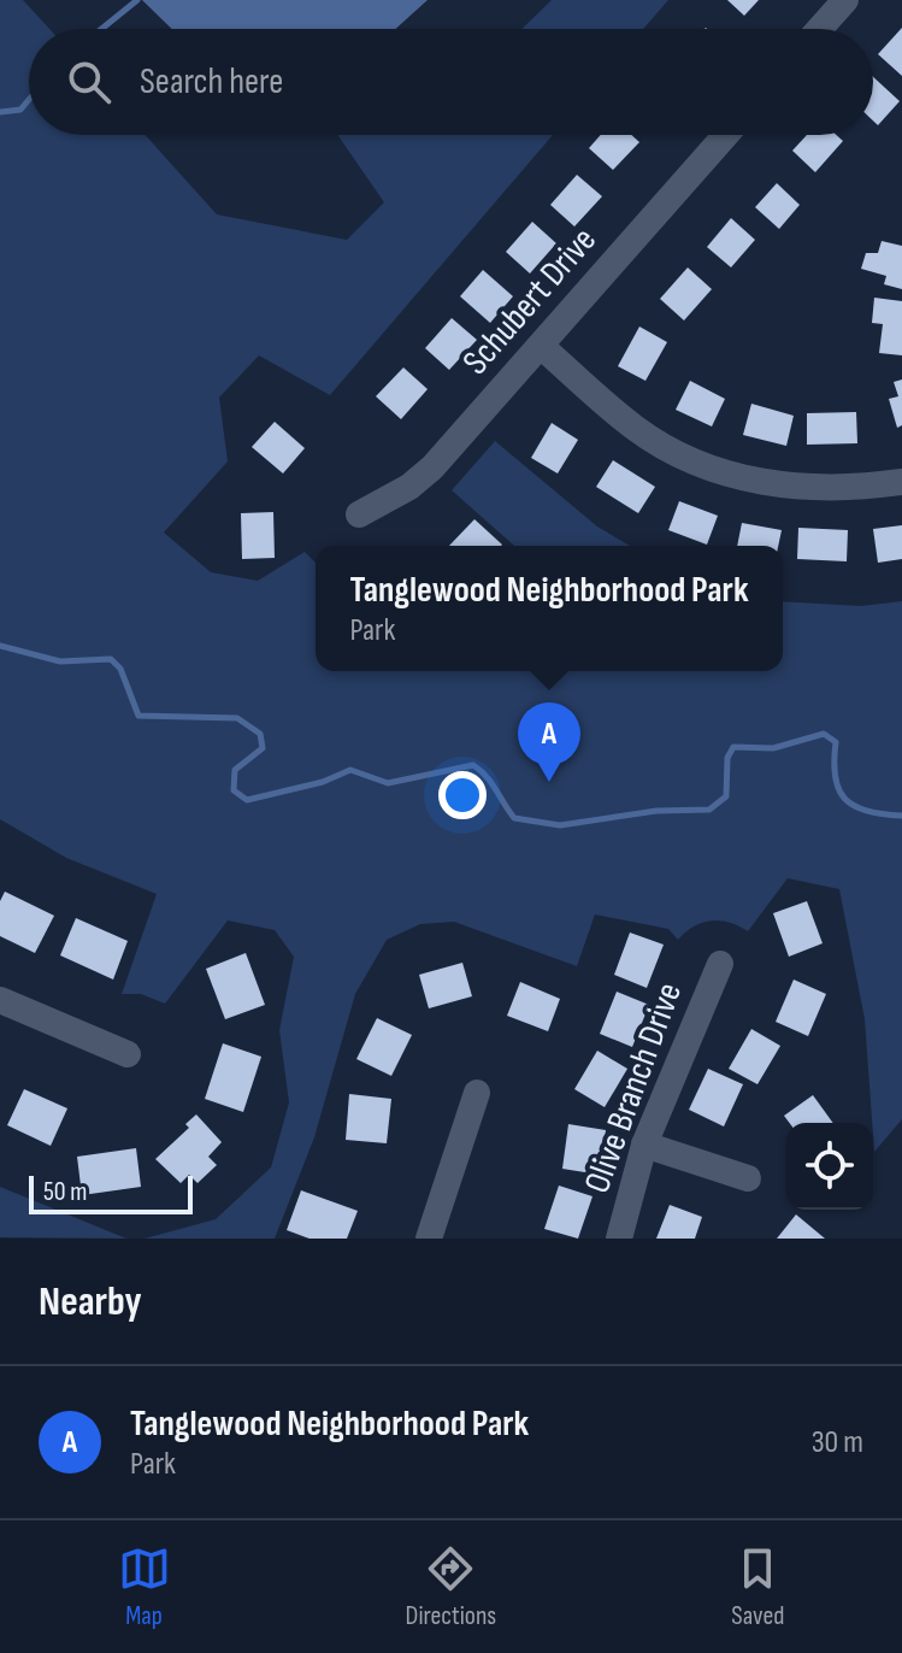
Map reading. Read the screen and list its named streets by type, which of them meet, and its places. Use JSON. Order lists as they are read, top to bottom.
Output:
{
  "streets": {
    "street": ["Schubert Drive", "Olive Branch Drive"]
  },
  "scale_bar": "50 m",
  "page": {
    "search": "Search here",
    "popup": ["Tanglewood Neighborhood Park", "Park"],
    "pins": "A",
    "scale": "50 m",
    "heading": "Nearby",
    "list": [
      {
        "mark": "A",
        "name": "Tanglewood Neighborhood Park",
        "note": "Park",
        "value": "30 m"
      }
    ],
    "nav": ["Map", "Directions", "Saved"]
  }
}
